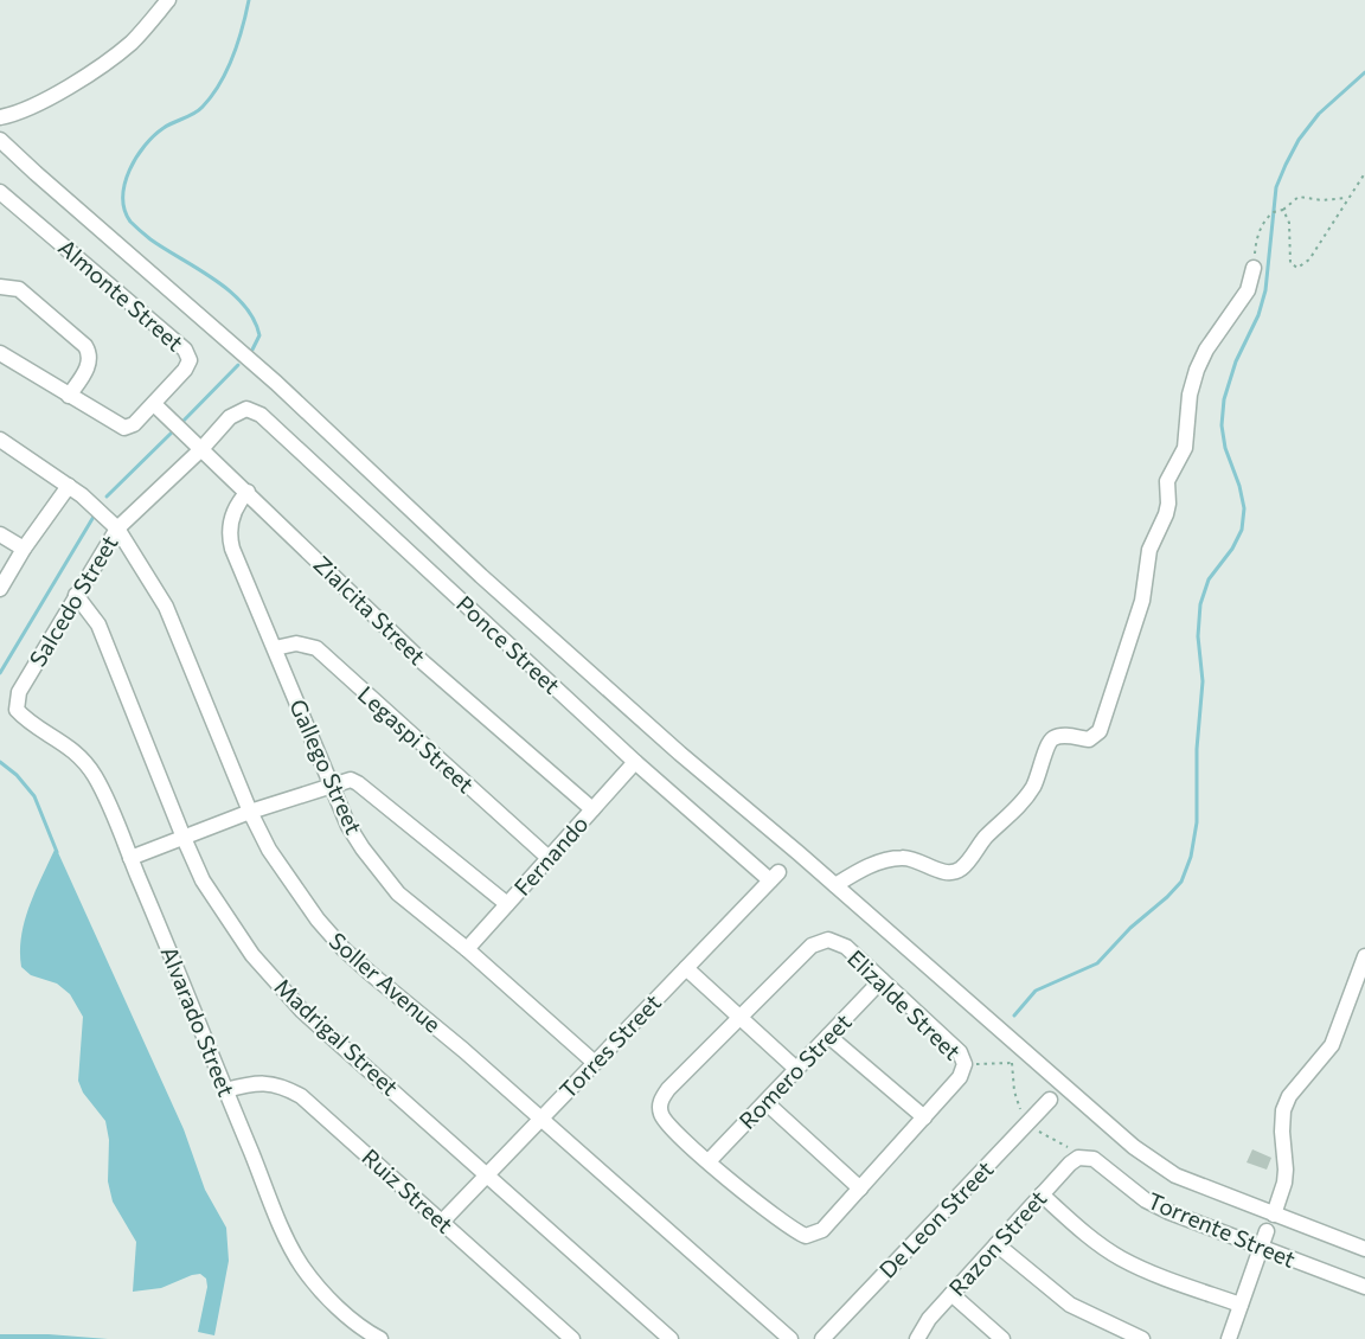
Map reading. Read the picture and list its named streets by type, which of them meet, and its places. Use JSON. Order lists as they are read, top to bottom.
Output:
{
  "streets": {
    "street": [
      "Almonte Street",
      "Salcedo Street",
      "Zialcita Street",
      "Ponce Street",
      "Legaspi Street",
      "Gallego Street",
      "Fernando",
      "Soller Avenue",
      "Elizalde Street",
      "Alvarado Street",
      "Madrigal Street",
      "Torres Street",
      "Romero Street",
      "Ruiz Street",
      "De Leon Street",
      "Torrente Street",
      "Razon Street"
    ]
  },
  "crossings": [
    ["Almonte Street", "Zialcita Street"],
    ["Salcedo Street", "Zialcita Street"],
    ["Salcedo Street", "Ponce Street"],
    ["Salcedo Street", "Soller Avenue"],
    ["Salcedo Street", "Alvarado Street"],
    ["Salcedo Street", "Madrigal Street"],
    ["Zialcita Street", "Gallego Street"],
    ["Zialcita Street", "Fernando"],
    ["Ponce Street", "Fernando"],
    ["Ponce Street", "Torres Street"],
    ["Legaspi Street", "Gallego Street"],
    ["Legaspi Street", "Fernando"],
    ["Gallego Street", "Fernando"],
    ["Gallego Street", "Torres Street"],
    ["Soller Avenue", "Torres Street"],
    ["Elizalde Street", "Romero Street"],
    ["Alvarado Street", "Ruiz Street"],
    ["Madrigal Street", "Torres Street"],
    ["Torres Street", "Ruiz Street"],
    ["Torrente Street", "Razon Street"]
  ]
}
